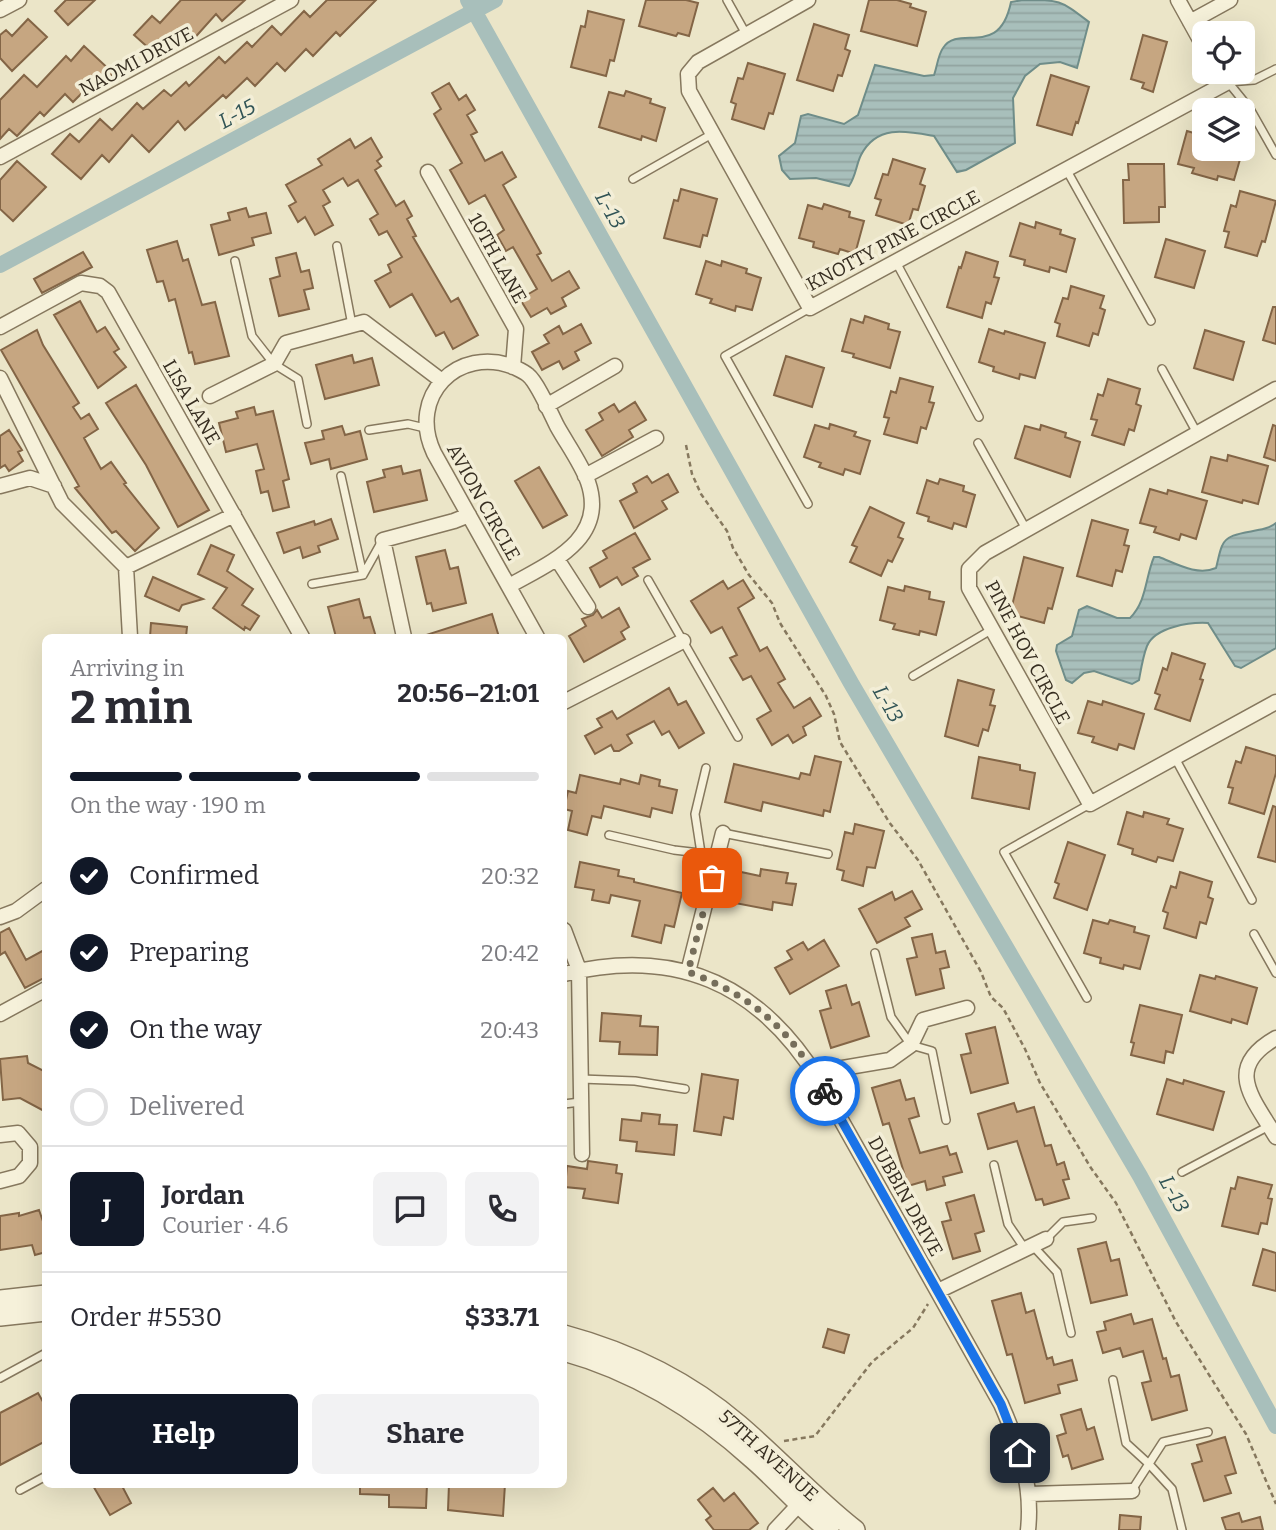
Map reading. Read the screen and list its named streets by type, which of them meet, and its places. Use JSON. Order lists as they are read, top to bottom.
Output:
{
  "streets": {
    "street": [
      "NAOMI DRIVE",
      "KNOTTY PINE CIRCLE",
      "10TH LANE",
      "LISA LANE",
      "AVION CIRCLE",
      "PINE HOV CIRCLE",
      "DUBBIN DRIVE",
      "57TH AVENUE"
    ]
  },
  "crossings": [
    ["10TH LANE", "AVION CIRCLE"]
  ],
  "water": ["L-15", "L-13"],
  "page": {
    "heading": ["2 min", "Arriving in", "20:56–21:01"],
    "panel": [
      "Jordan",
      "Courier · 4.6",
      "Order #5530",
      "$33.71"
    ],
    "bar": "On the way · 190 m",
    "list": [
      ["Confirmed", "20:32"],
      ["Preparing", "20:42"],
      ["On the way", "20:43"],
      "Delivered"
    ],
    "round": "J",
    "buttons": ["Help", "Share"]
  }
}
